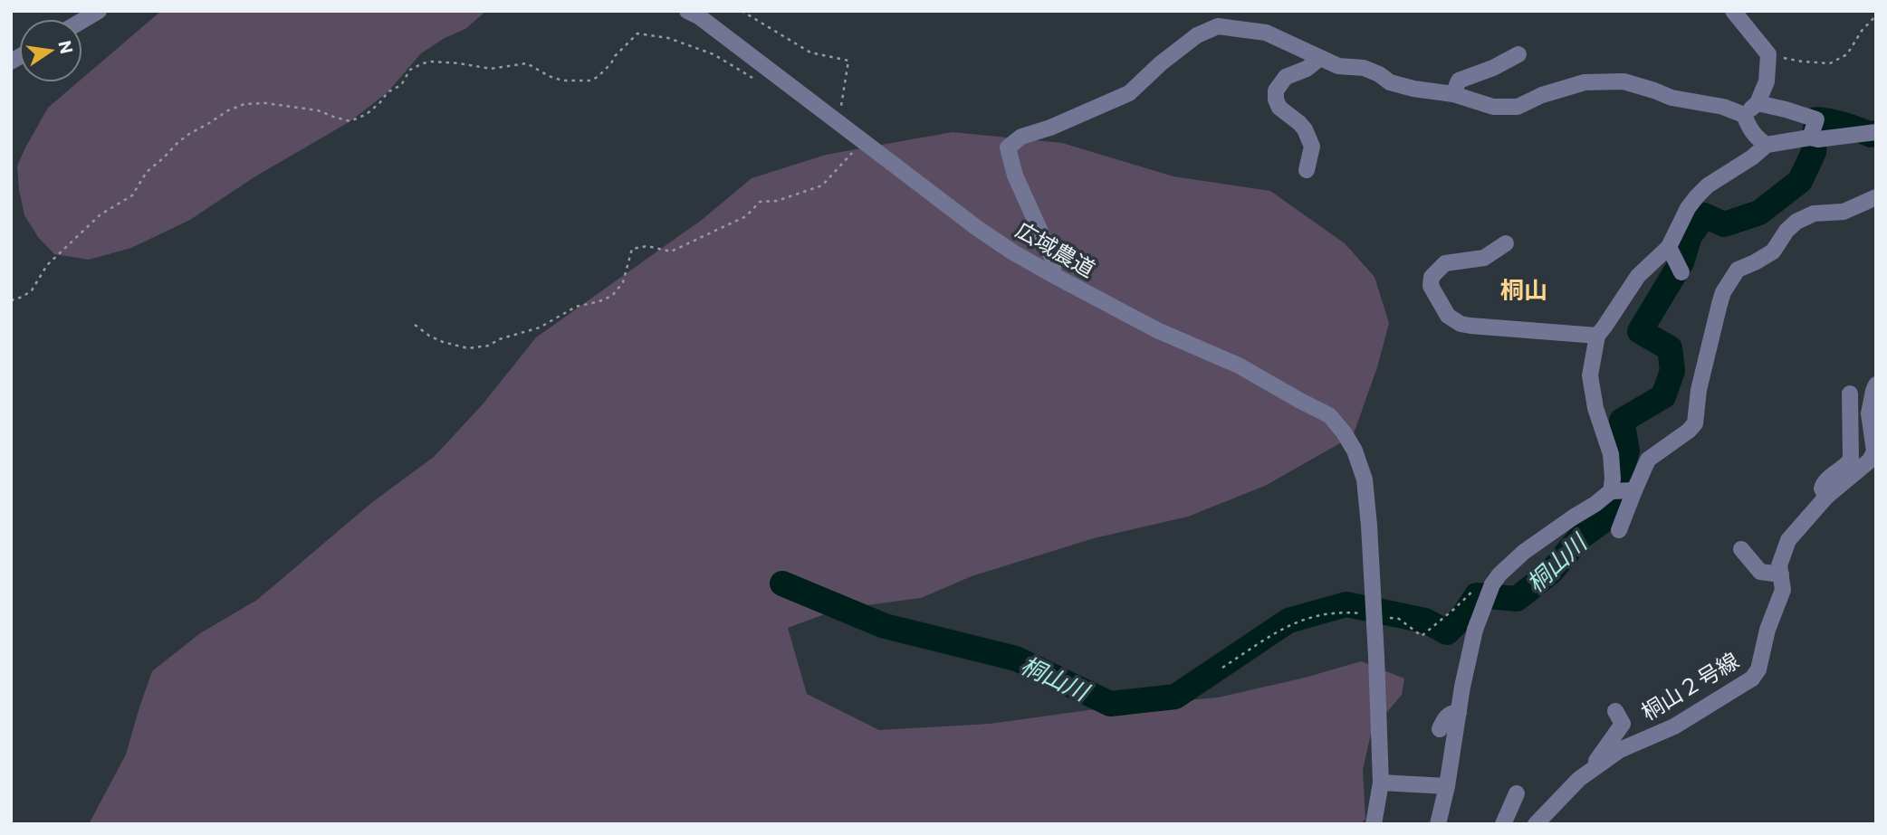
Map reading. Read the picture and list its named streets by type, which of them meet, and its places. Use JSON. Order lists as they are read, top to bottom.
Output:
{
  "streets": {
    "street": ["広域農道", "桐山２号線"]
  },
  "districts": ["桐山"],
  "water": ["桐山川"],
  "north": "right"
}
